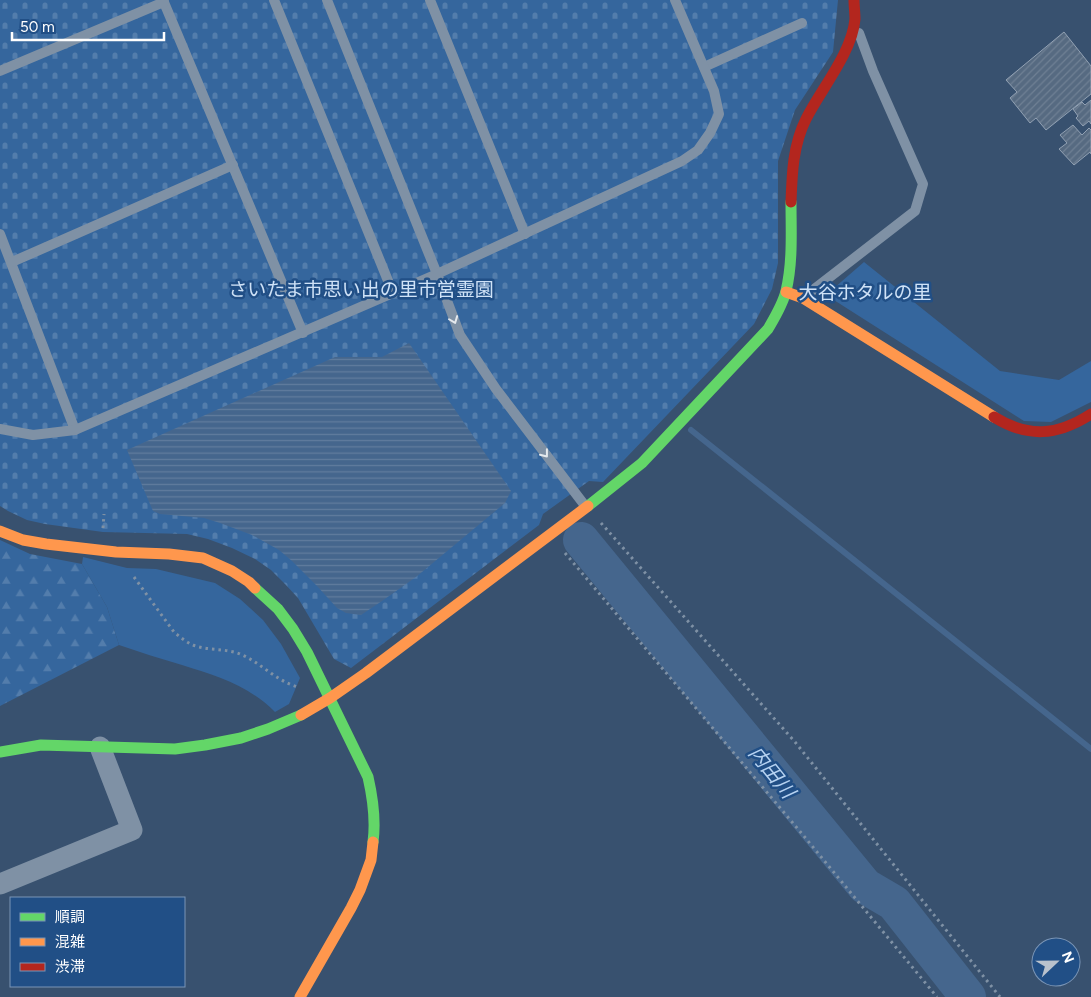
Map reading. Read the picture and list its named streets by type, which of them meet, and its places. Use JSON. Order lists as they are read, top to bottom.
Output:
{
  "water": ["内田川"],
  "parks": ["さいたま市思い出の里市営霊園", "大谷ホタルの里"],
  "legend": ["順調", "混雑", "渋滞"],
  "scale_bar": "50 m",
  "north": "right"
}
